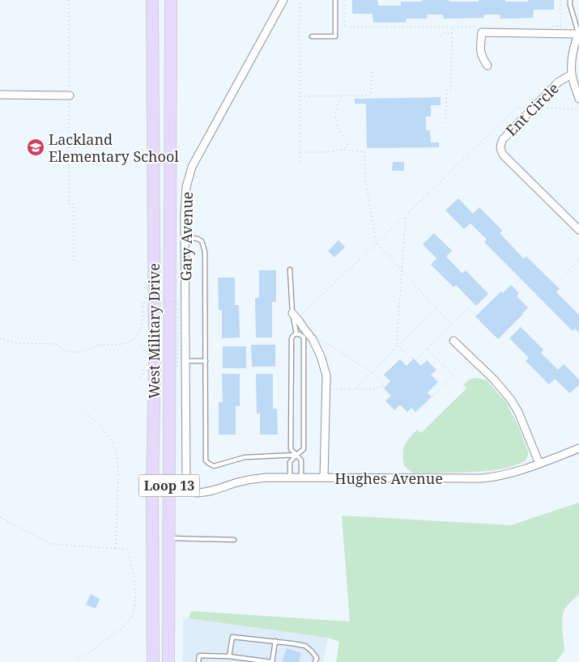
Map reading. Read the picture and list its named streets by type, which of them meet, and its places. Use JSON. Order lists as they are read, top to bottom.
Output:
{
  "streets": {
    "main road": ["West Military Drive", "Loop 13"],
    "street": ["Ent Circle", "Gary Avenue", "Hughes Avenue"]
  },
  "crossings": [
    ["Gary Avenue", "Hughes Avenue"]
  ],
  "places": {
    "school or university": ["Lackland Elementary School"]
  }
}
